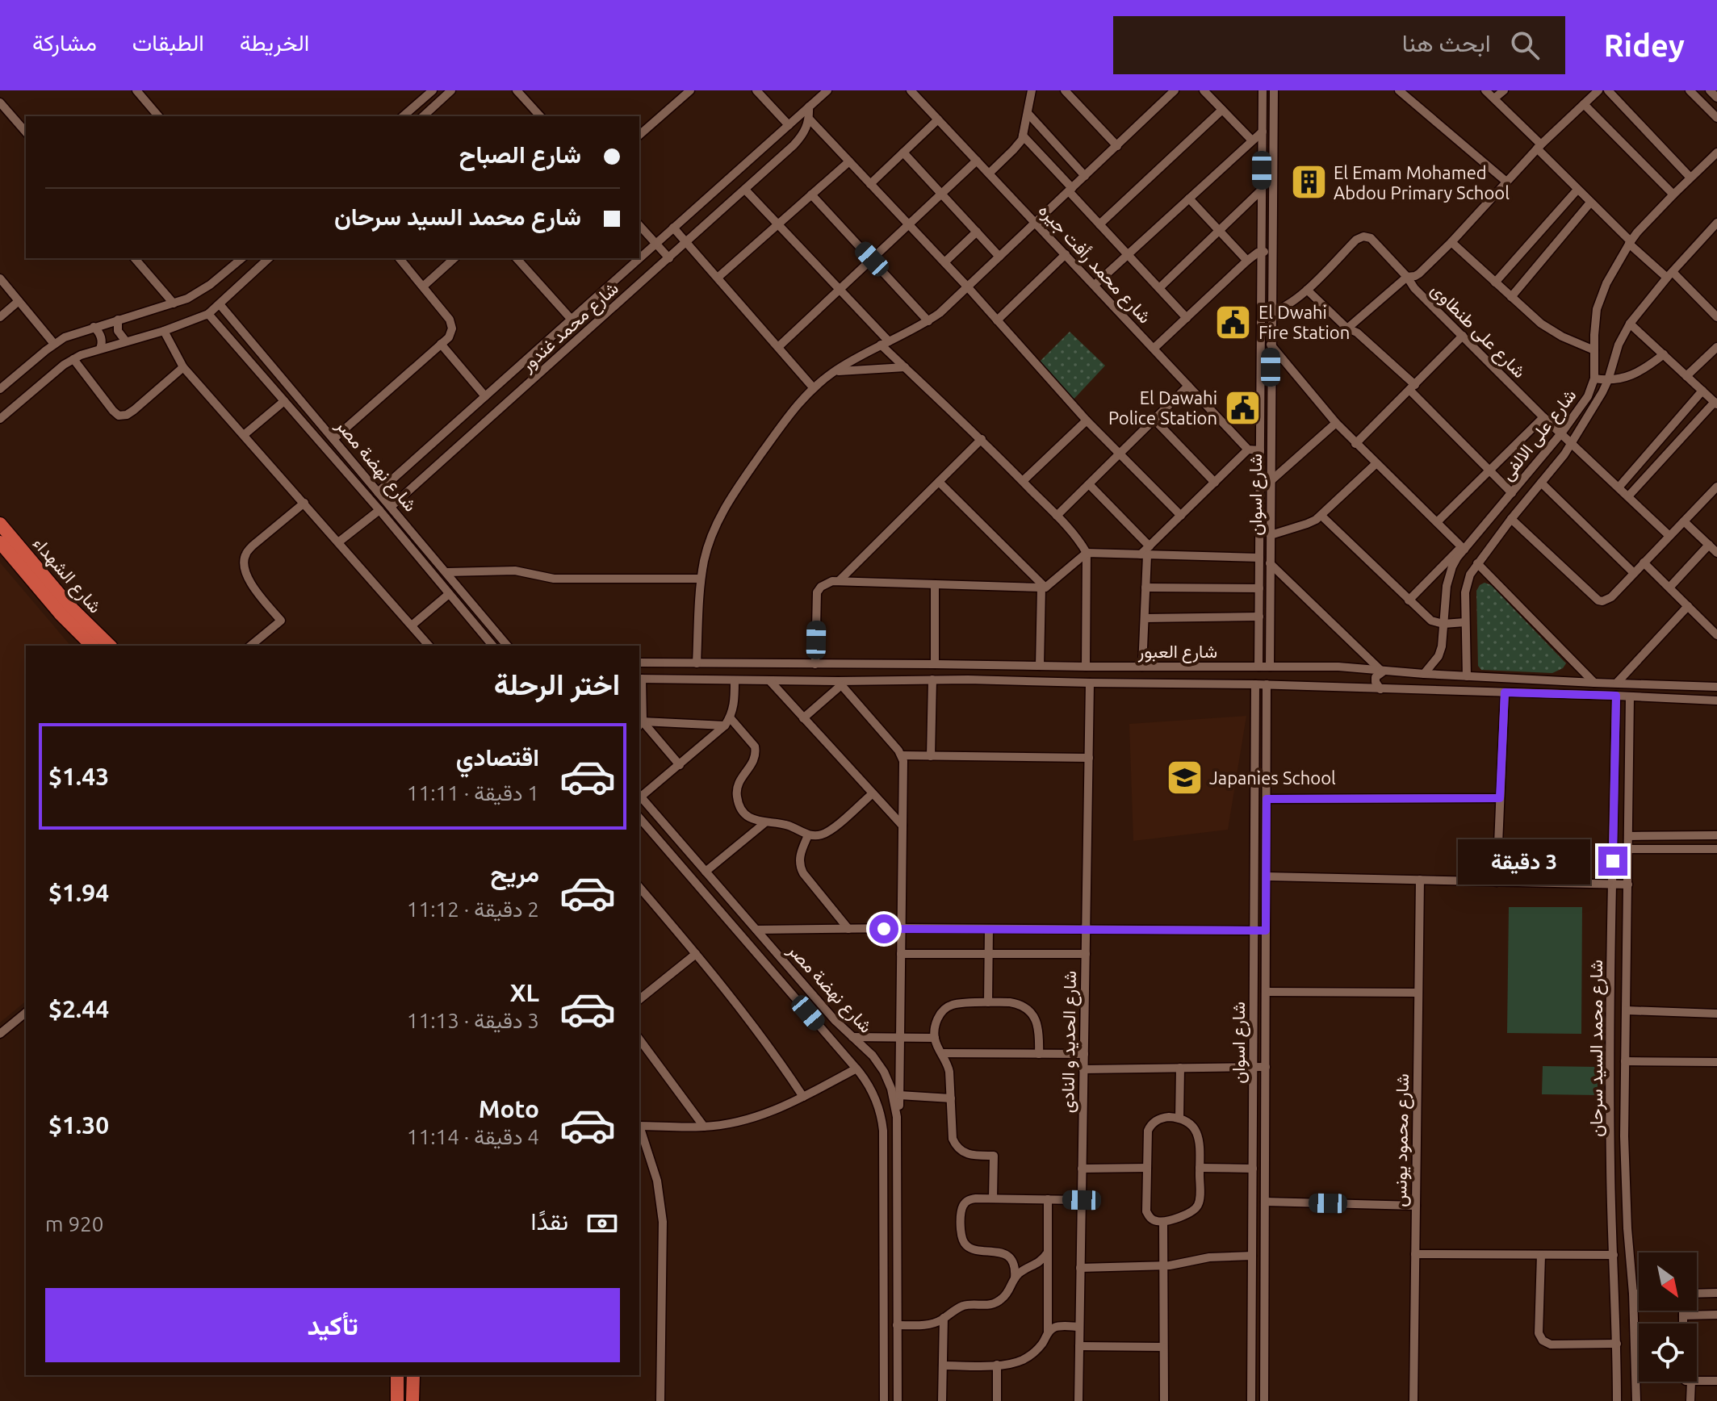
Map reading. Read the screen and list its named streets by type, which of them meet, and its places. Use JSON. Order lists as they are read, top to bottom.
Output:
{
  "streets": {
    "highway": ["شارع الشهداء"],
    "street": [
      "شارع محمد رأفت جيره",
      "شارع محمد غندور",
      "شارع على طنطاوى",
      "شارع على الالفى",
      "شارع نهضة مصر",
      "شارع اسوان",
      "شارع العبور",
      "شارع الحديد و النادى",
      "شارع محمد السيد سرحان",
      "شارع محمود يونس"
    ]
  },
  "crossings": [
    ["شارع محمد غندور", "شارع نهضة مصر"],
    ["شارع على طنطاوى", "شارع على الالفى"],
    ["شارع على طنطاوى", "شارع اسوان"],
    ["شارع على الالفى", "شارع العبور"],
    ["شارع اسوان", "شارع العبور"],
    ["شارع العبور", "شارع الحديد و النادى"],
    ["شارع العبور", "شارع محمد السيد سرحان"]
  ],
  "places": {
    "building": ["El Emam Mohamed Abdou Primary School"],
    "public building": ["El Dwahi Fire Station", "El Dawahi Police Station"],
    "school or university": ["Japanies School"]
  },
  "north": "bottom right",
  "page": {
    "header": "Ridey",
    "search": "ابحث هنا",
    "nav": ["الخريطة", "الطبقات", "مشاركة"],
    "banner": ["شارع الصباح", "شارع محمد السيد سرحان"],
    "heading": "اختر الرحلة",
    "list": [
      {
        "name": "اقتصادي",
        "note": "1 دقيقة · 11:11",
        "value": "$1.43"
      },
      {
        "name": "مريح",
        "note": "2 دقيقة · 11:12",
        "value": "$1.94"
      },
      {
        "name": "XL",
        "note": "3 دقيقة · 11:13",
        "value": "$2.44"
      },
      {
        "name": "Moto",
        "note": "4 دقيقة · 11:14",
        "value": "$1.30"
      }
    ],
    "bubble": "3 دقيقة",
    "pay": ["نقدًا", "920 m"],
    "buttons": "تأكيد"
  }
}
